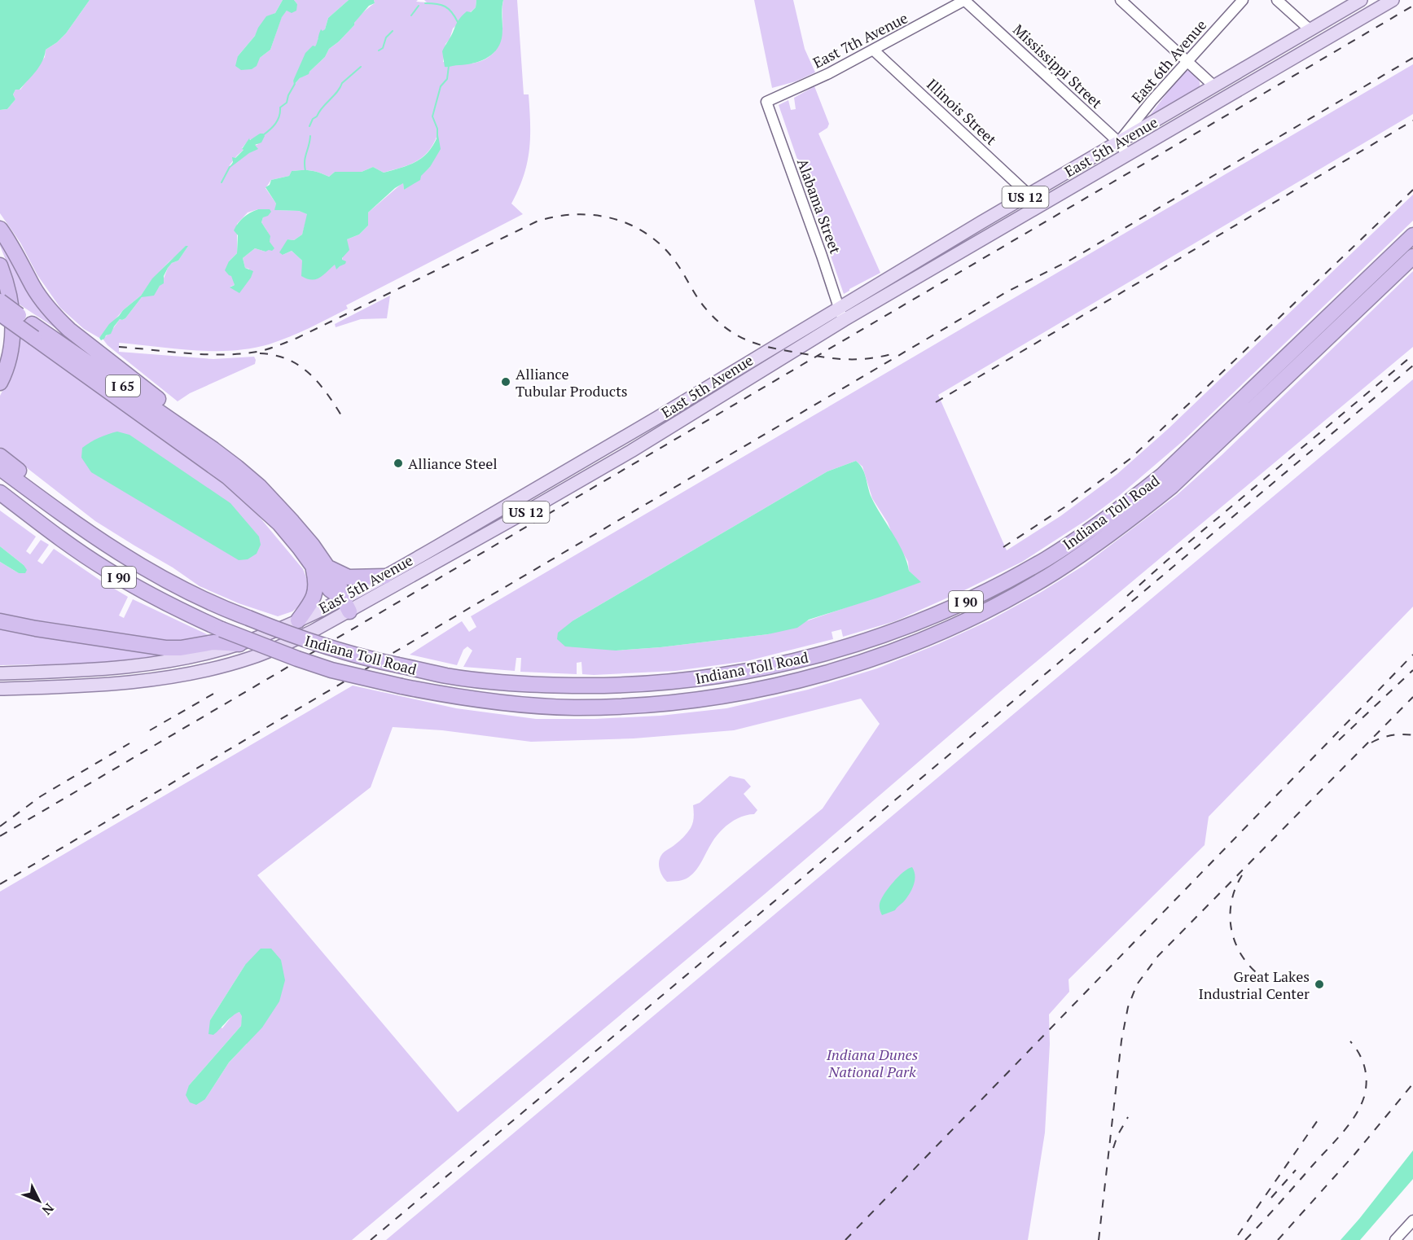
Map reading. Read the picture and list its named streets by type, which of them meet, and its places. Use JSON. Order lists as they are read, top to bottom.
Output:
{
  "streets": {
    "highway": ["I 65", "Indiana Toll Road", "I 90"],
    "main road": ["East 5th Avenue", "US 12"],
    "street": [
      "East 7th Avenue",
      "East 6th Avenue",
      "Mississippi Street",
      "Illinois Street",
      "Alabama Street"
    ]
  },
  "crossings": [
    ["East 7th Avenue", "Mississippi Street"],
    ["East 7th Avenue", "Illinois Street"],
    ["East 7th Avenue", "Alabama Street"],
    ["East 6th Avenue", "Mississippi Street"],
    ["East 6th Avenue", "East 5th Avenue"],
    ["Mississippi Street", "East 5th Avenue"],
    ["Illinois Street", "East 5th Avenue"],
    ["East 5th Avenue", "Alabama Street"],
    ["East 5th Avenue", "I 65"]
  ],
  "parks": ["Indiana Dunes National Park"],
  "places": ["Alliance Tubular Products", "Alliance Steel", "Great Lakes Industrial Center"],
  "north": "bottom right"
}
